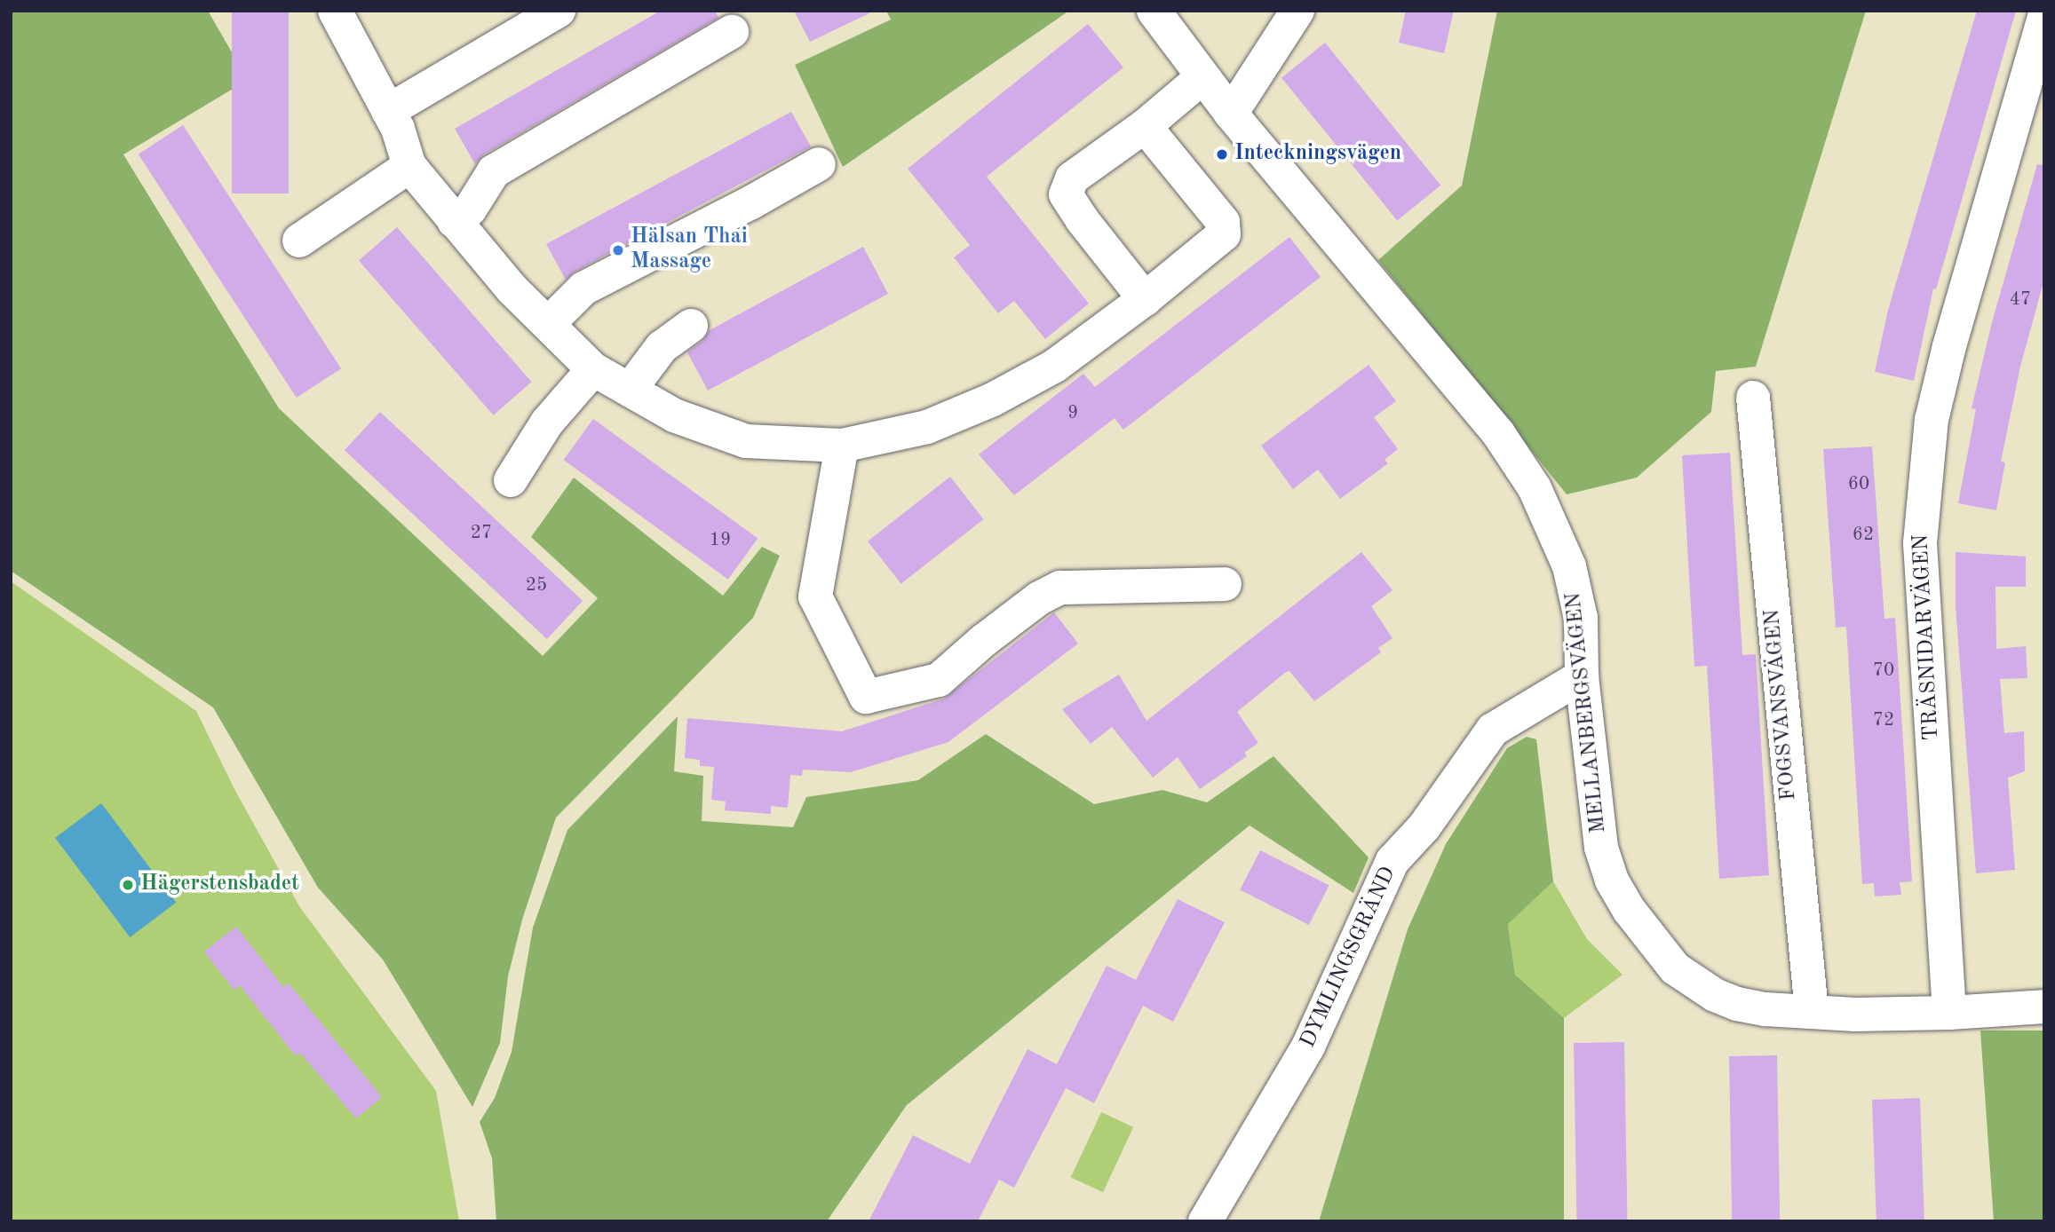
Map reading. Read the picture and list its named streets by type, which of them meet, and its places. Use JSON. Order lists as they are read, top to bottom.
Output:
{
  "streets": {
    "street": [
      "TRÄSNIDARVÄGEN",
      "FOGSVANSVÄGEN",
      "MELLANBERGSVÄGEN",
      "DYMLINGSGRÄND"
    ]
  },
  "crossings": [
    ["TRÄSNIDARVÄGEN", "MELLANBERGSVÄGEN"],
    ["FOGSVANSVÄGEN", "MELLANBERGSVÄGEN"],
    ["MELLANBERGSVÄGEN", "DYMLINGSGRÄND"]
  ],
  "places": ["Inteckningsvägen", "Hälsan Thai Massage", "Hägerstensbadet"],
  "house_numbers": [
    "47",
    "9",
    "60",
    "27",
    "62",
    "19",
    "25",
    "70",
    "72"
  ]
}
